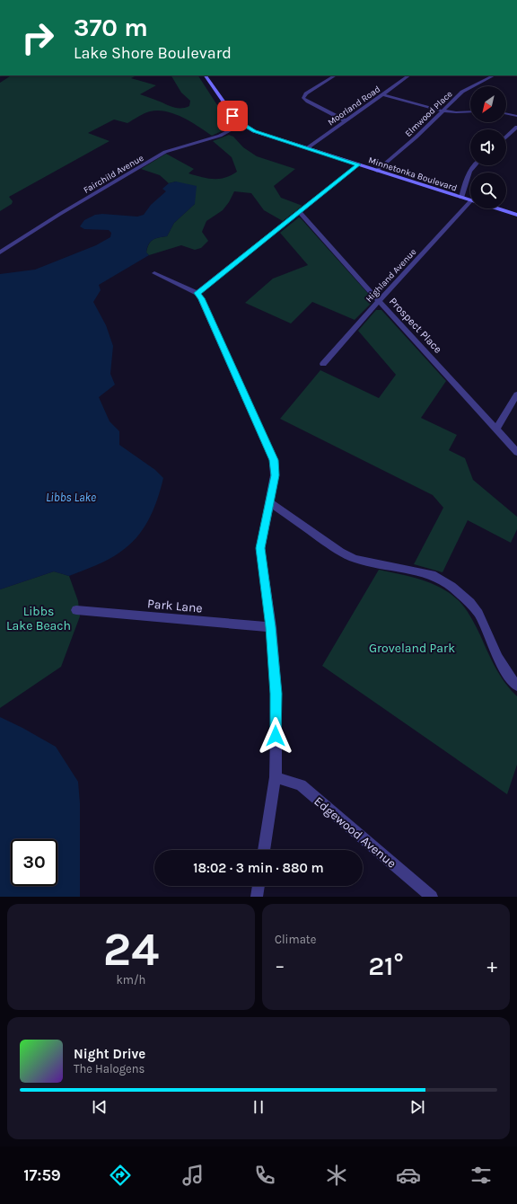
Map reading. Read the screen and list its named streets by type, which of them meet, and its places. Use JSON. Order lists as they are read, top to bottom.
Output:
{
  "streets": {
    "main road": ["Minnetonka Boulevard"],
    "street": [
      "Moorland Road",
      "Elmwood Place",
      "Fairchild Avenue",
      "Highland Avenue",
      "Prospect Place",
      "Park Lane",
      "Edgewood Avenue"
    ]
  },
  "crossings": [
    ["Moorland Road", "Minnetonka Boulevard"],
    ["Elmwood Place", "Minnetonka Boulevard"],
    ["Fairchild Avenue", "Minnetonka Boulevard"],
    ["Highland Avenue", "Prospect Place"]
  ],
  "water": ["Libbs Lake"],
  "parks": ["Libbs Lake Beach", "Groveland Park"],
  "north": "bottom left",
  "page": {
    "turn": ["370 m", "Lake Shore Boulevard"],
    "limit": "30",
    "trip": "18:02 · 3 min · 880 m",
    "tile": [
      ["24", "km/h"],
      "Climate"
    ],
    "heat": ["−", "21°", "+"],
    "song": ["Night Drive", "The Halogens"],
    "tabs": "17:59"
  }
}
